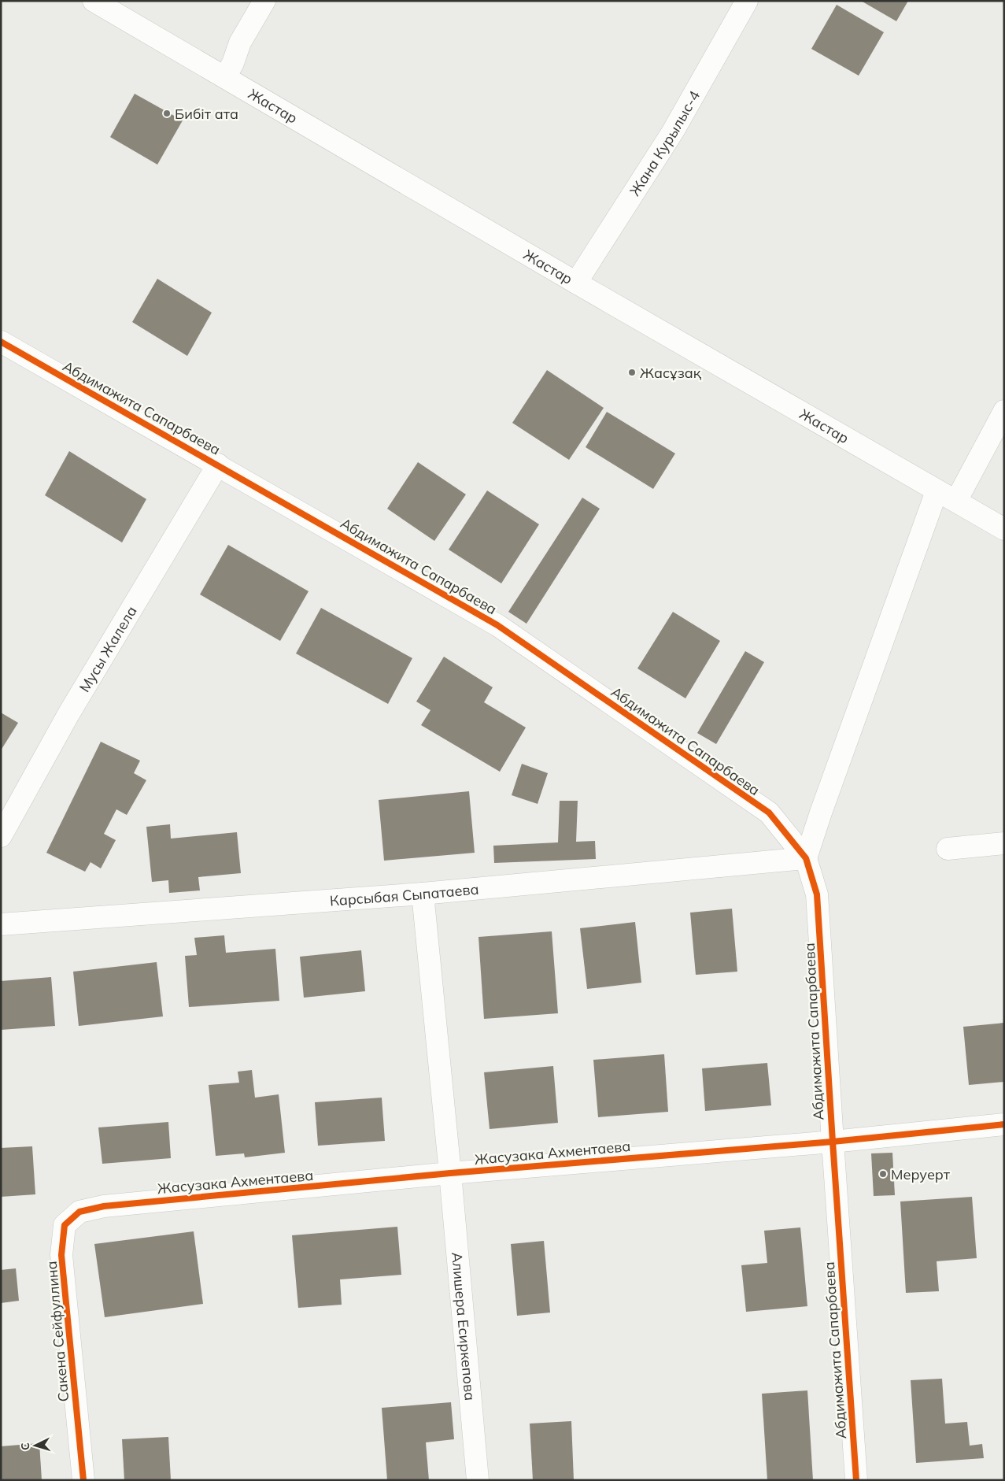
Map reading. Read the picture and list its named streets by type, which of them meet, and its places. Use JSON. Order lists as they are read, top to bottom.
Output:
{
  "streets": {
    "street": [
      "Жастар",
      "Жана Курылыс-4",
      "Абдимажита Сапарбаева",
      "Мусы Жалела",
      "Карсыбая Сыпатаева",
      "Жасузака Ахментаева",
      "Алишера Есиркепова",
      "Сакена Сейфуллина"
    ]
  },
  "crossings": [
    ["Жастар", "Жана Курылыс-4"],
    ["Абдимажита Сапарбаева", "Мусы Жалела"],
    ["Абдимажита Сапарбаева", "Карсыбая Сыпатаева"],
    ["Абдимажита Сапарбаева", "Жасузака Ахментаева"],
    ["Карсыбая Сыпатаева", "Алишера Есиркепова"],
    ["Жасузака Ахментаева", "Алишера Есиркепова"],
    ["Жасузака Ахментаева", "Сакена Сейфуллина"]
  ],
  "places": ["Бибіт ата", "Жасұзақ", "Меруерт"],
  "north": "left"
}
